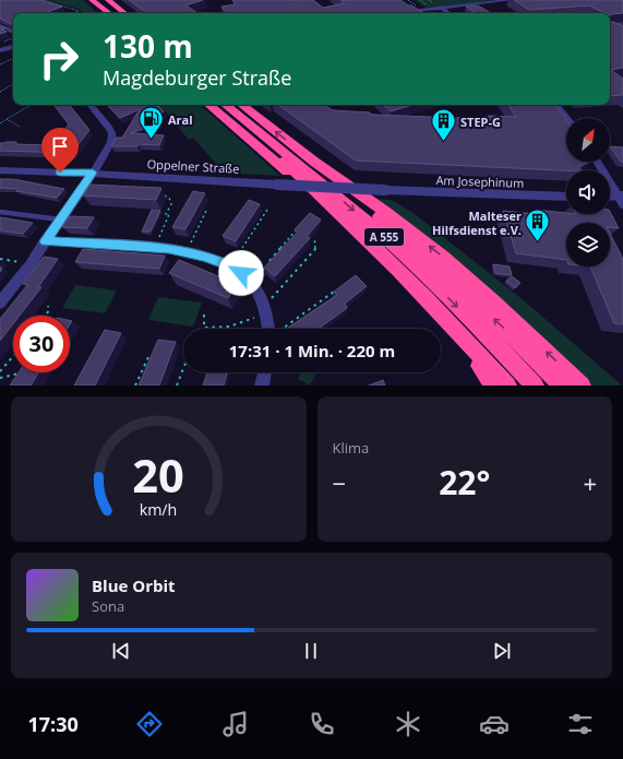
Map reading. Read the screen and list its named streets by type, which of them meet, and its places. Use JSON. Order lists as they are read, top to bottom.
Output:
{
  "streets": {
    "highway": ["A 555"],
    "street": ["Oppelner Straße", "Am Josephinum"]
  },
  "crossings": [
    ["Oppelner Straße", "Am Josephinum"]
  ],
  "places": {
    "fuel station": ["Aral"],
    "building": ["STEP-G", "Malteser Hilfsdienst e.V."]
  },
  "north": "top right",
  "page": {
    "turn": ["130 m", "Magdeburger Straße"],
    "limit": "30",
    "trip": "17:31 · 1 Min. · 220 m",
    "tile": "Klima",
    "heat": ["−", "22°", "+"],
    "song": ["Blue Orbit", "Sona"],
    "tabs": "17:30",
    "gauge": ["20", "km/h"]
  }
}
